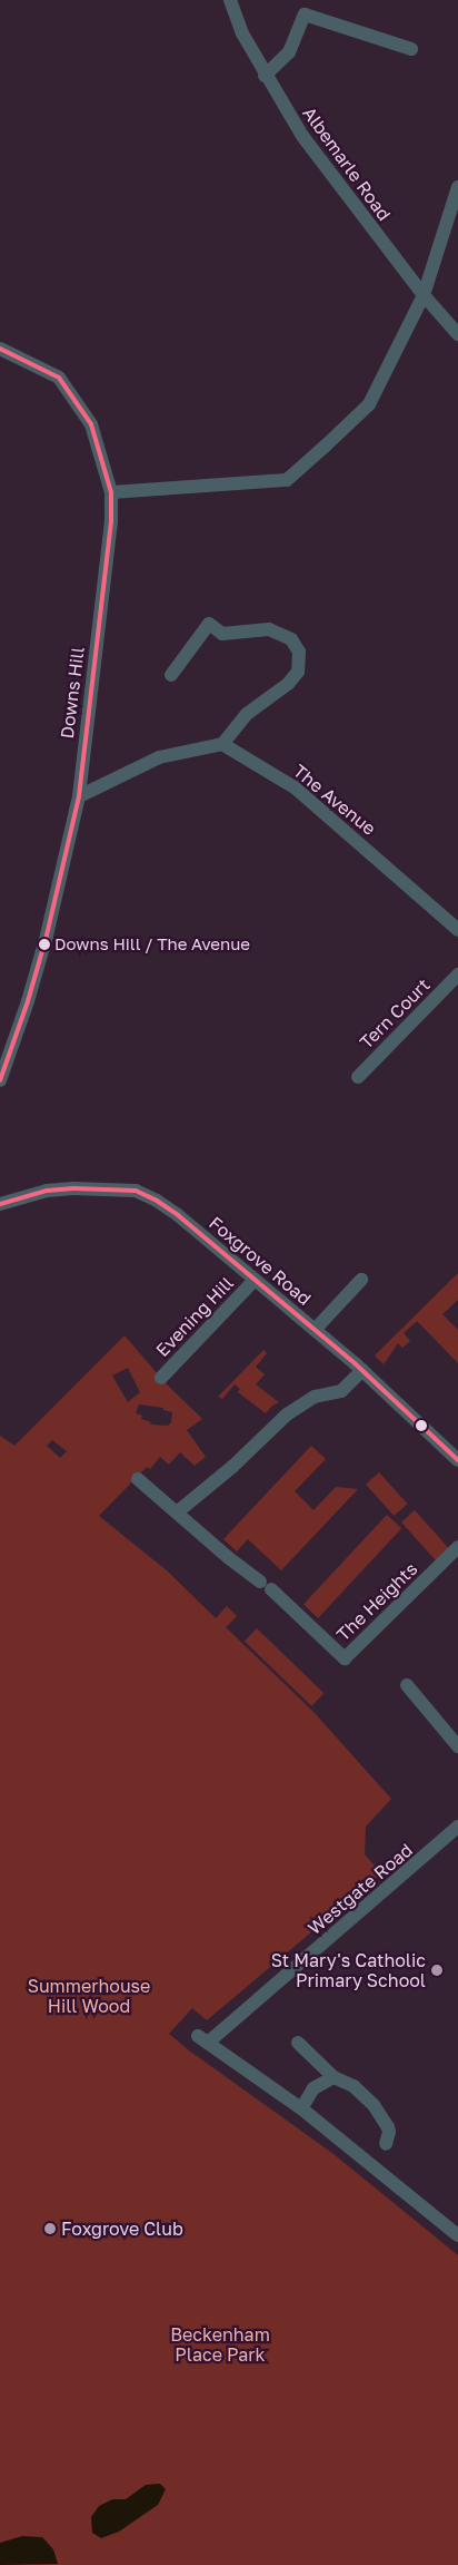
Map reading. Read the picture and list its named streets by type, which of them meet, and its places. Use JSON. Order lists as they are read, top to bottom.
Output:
{
  "streets": {
    "street": [
      "Albemarle Road",
      "Downs Hill",
      "The Avenue",
      "Tern Court",
      "Foxgrove Road",
      "Evening Hill",
      "The Heights",
      "Westgate Road"
    ]
  },
  "crossings": [
    ["Foxgrove Road", "Evening Hill"]
  ],
  "parks": ["Summerhouse Hill Wood", "Beckenham Place Park"],
  "places": ["Downs Hill / The Avenue", "St Mary's Catholic Primary School", "Foxgrove Club"]
}
